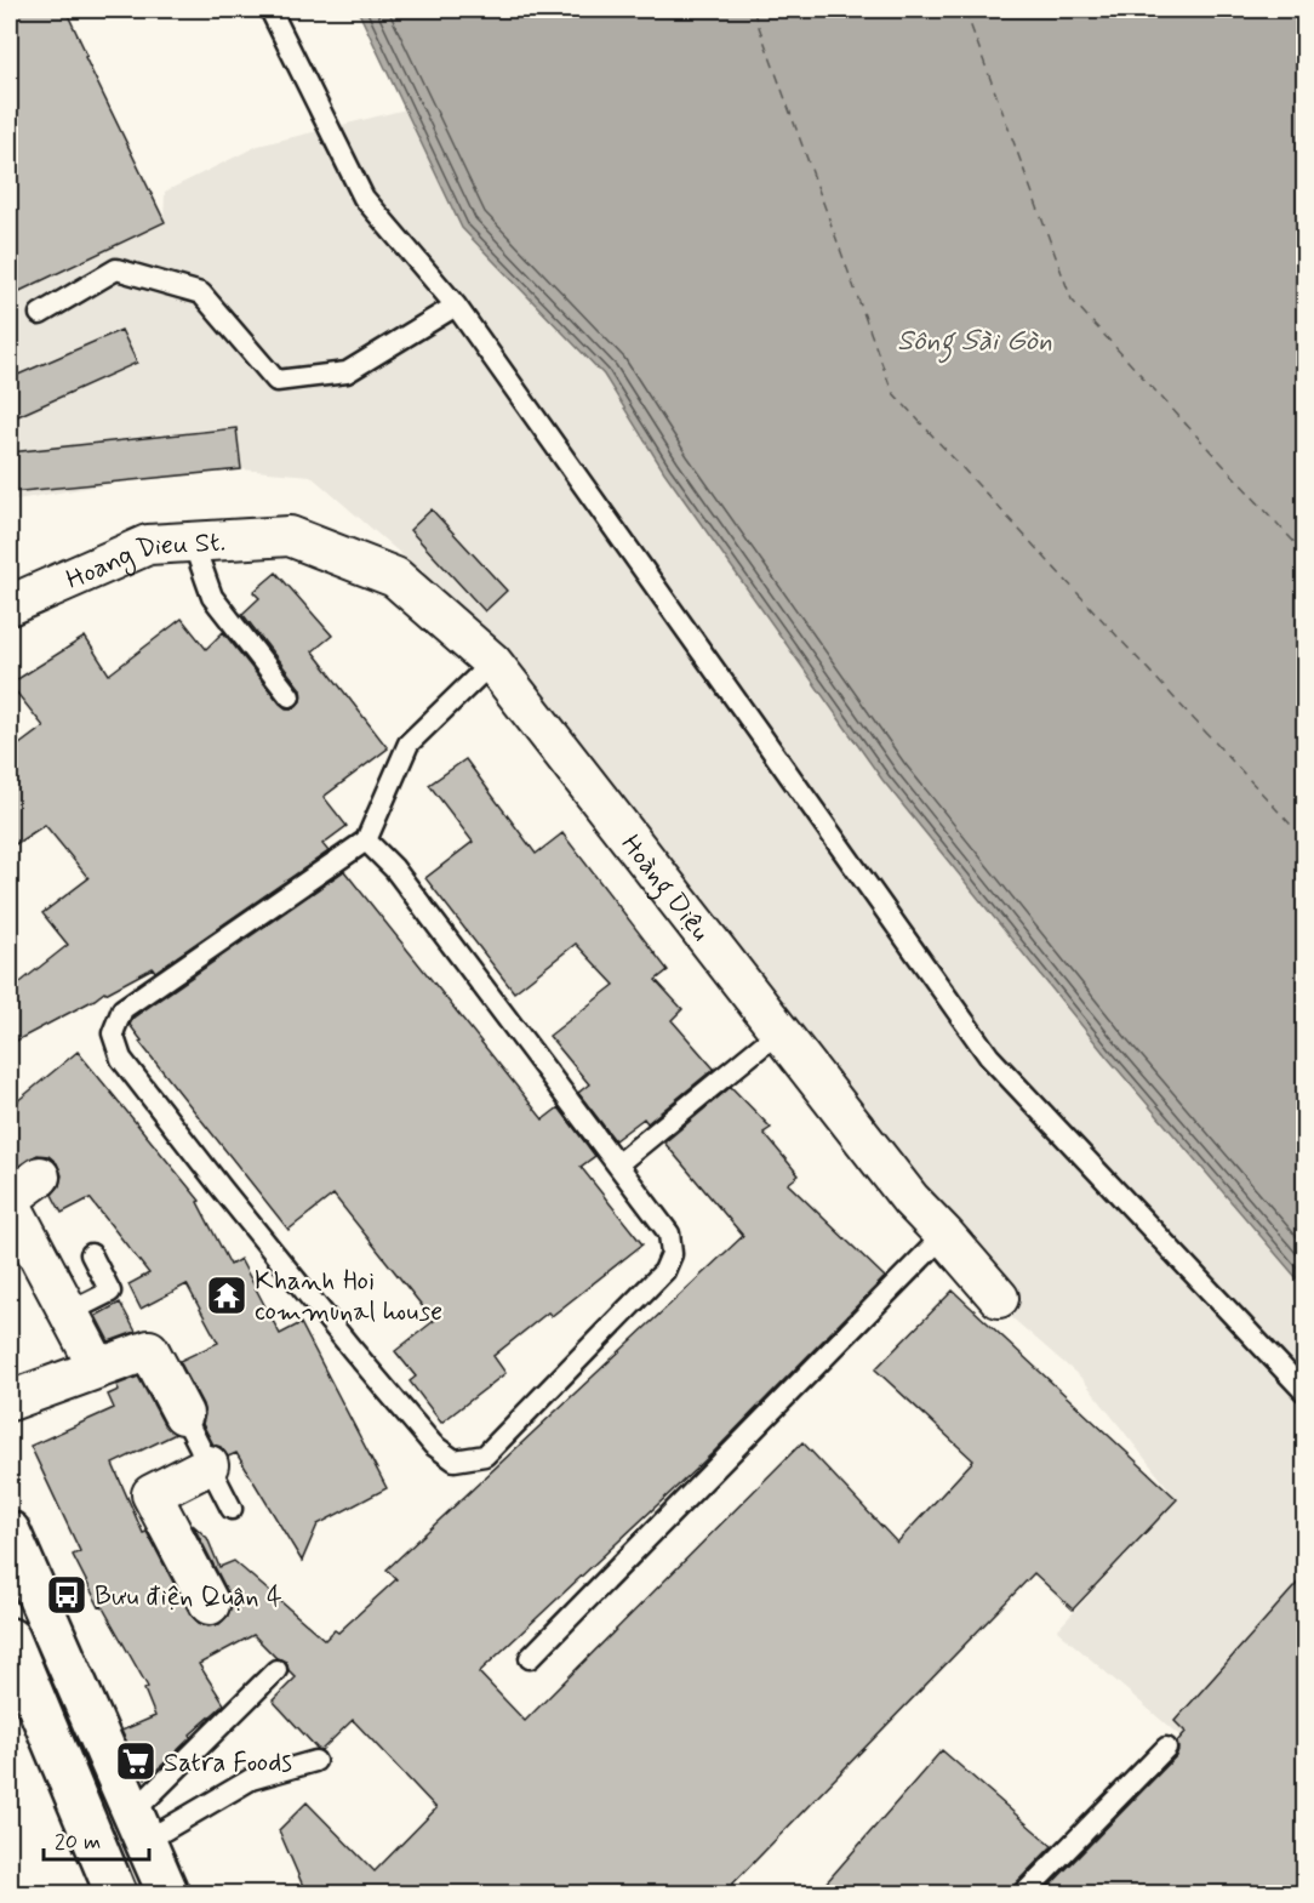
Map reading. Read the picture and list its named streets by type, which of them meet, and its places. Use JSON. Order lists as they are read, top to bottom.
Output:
{
  "streets": {
    "street": ["Hoang Dieu St.", "Hoàng Diệu"]
  },
  "crossings": [
    ["Hoang Dieu St.", "Hoàng Diệu"]
  ],
  "water": ["Sông Sài Gòn"],
  "places": {
    "temple": ["Khanh Hoi communal house"],
    "bus stop": ["Bưu điện Quận 4"],
    "supermarket": ["Satra Foods"]
  },
  "scale_bar": "20 m"
}
